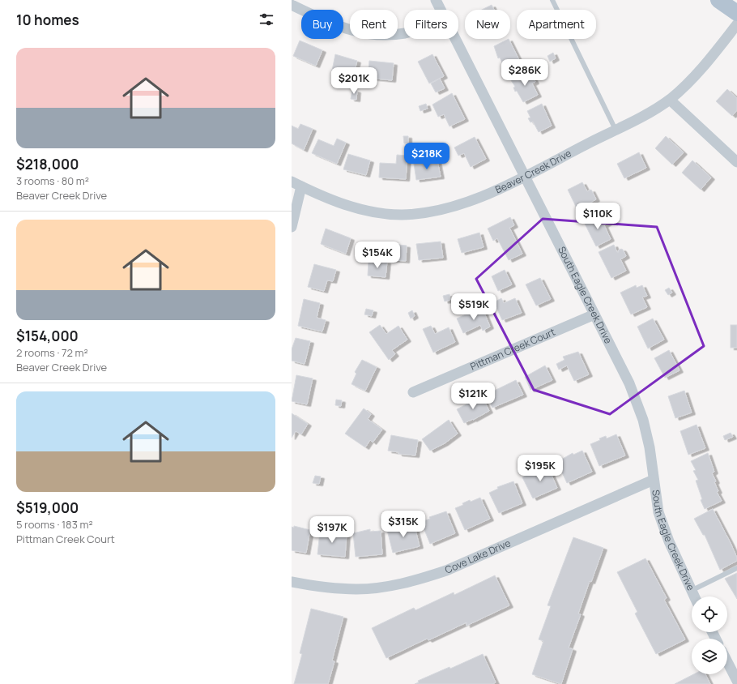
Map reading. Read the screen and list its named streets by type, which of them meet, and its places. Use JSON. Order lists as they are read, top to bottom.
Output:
{
  "streets": {
    "street": [
      "Beaver Creek Drive",
      "South Eagle Creek Drive",
      "Pittman Creek Court",
      "Cove Lake Drive"
    ]
  },
  "crossings": [
    ["Beaver Creek Drive", "South Eagle Creek Drive"],
    ["South Eagle Creek Drive", "Pittman Creek Court"],
    ["South Eagle Creek Drive", "Cove Lake Drive"]
  ],
  "page": {
    "heading": "10 homes",
    "chip": [
      "Buy",
      "Rent",
      "Filters",
      "New",
      "Apartment"
    ],
    "list": [
      {
        "name": "$218,000",
        "note": "3 rooms · 80 m² · Beaver Creek Drive"
      },
      {
        "name": "$154,000",
        "note": "2 rooms · 72 m² · Beaver Creek Drive"
      },
      {
        "name": "$519,000",
        "note": "5 rooms · 183 m² · Pittman Creek Court"
      }
    ],
    "price": [
      "$286K",
      "$201K",
      "$218K",
      "$110K",
      "$154K",
      "$519K",
      "$121K",
      "$195K",
      "$315K",
      "$197K"
    ]
  }
}
